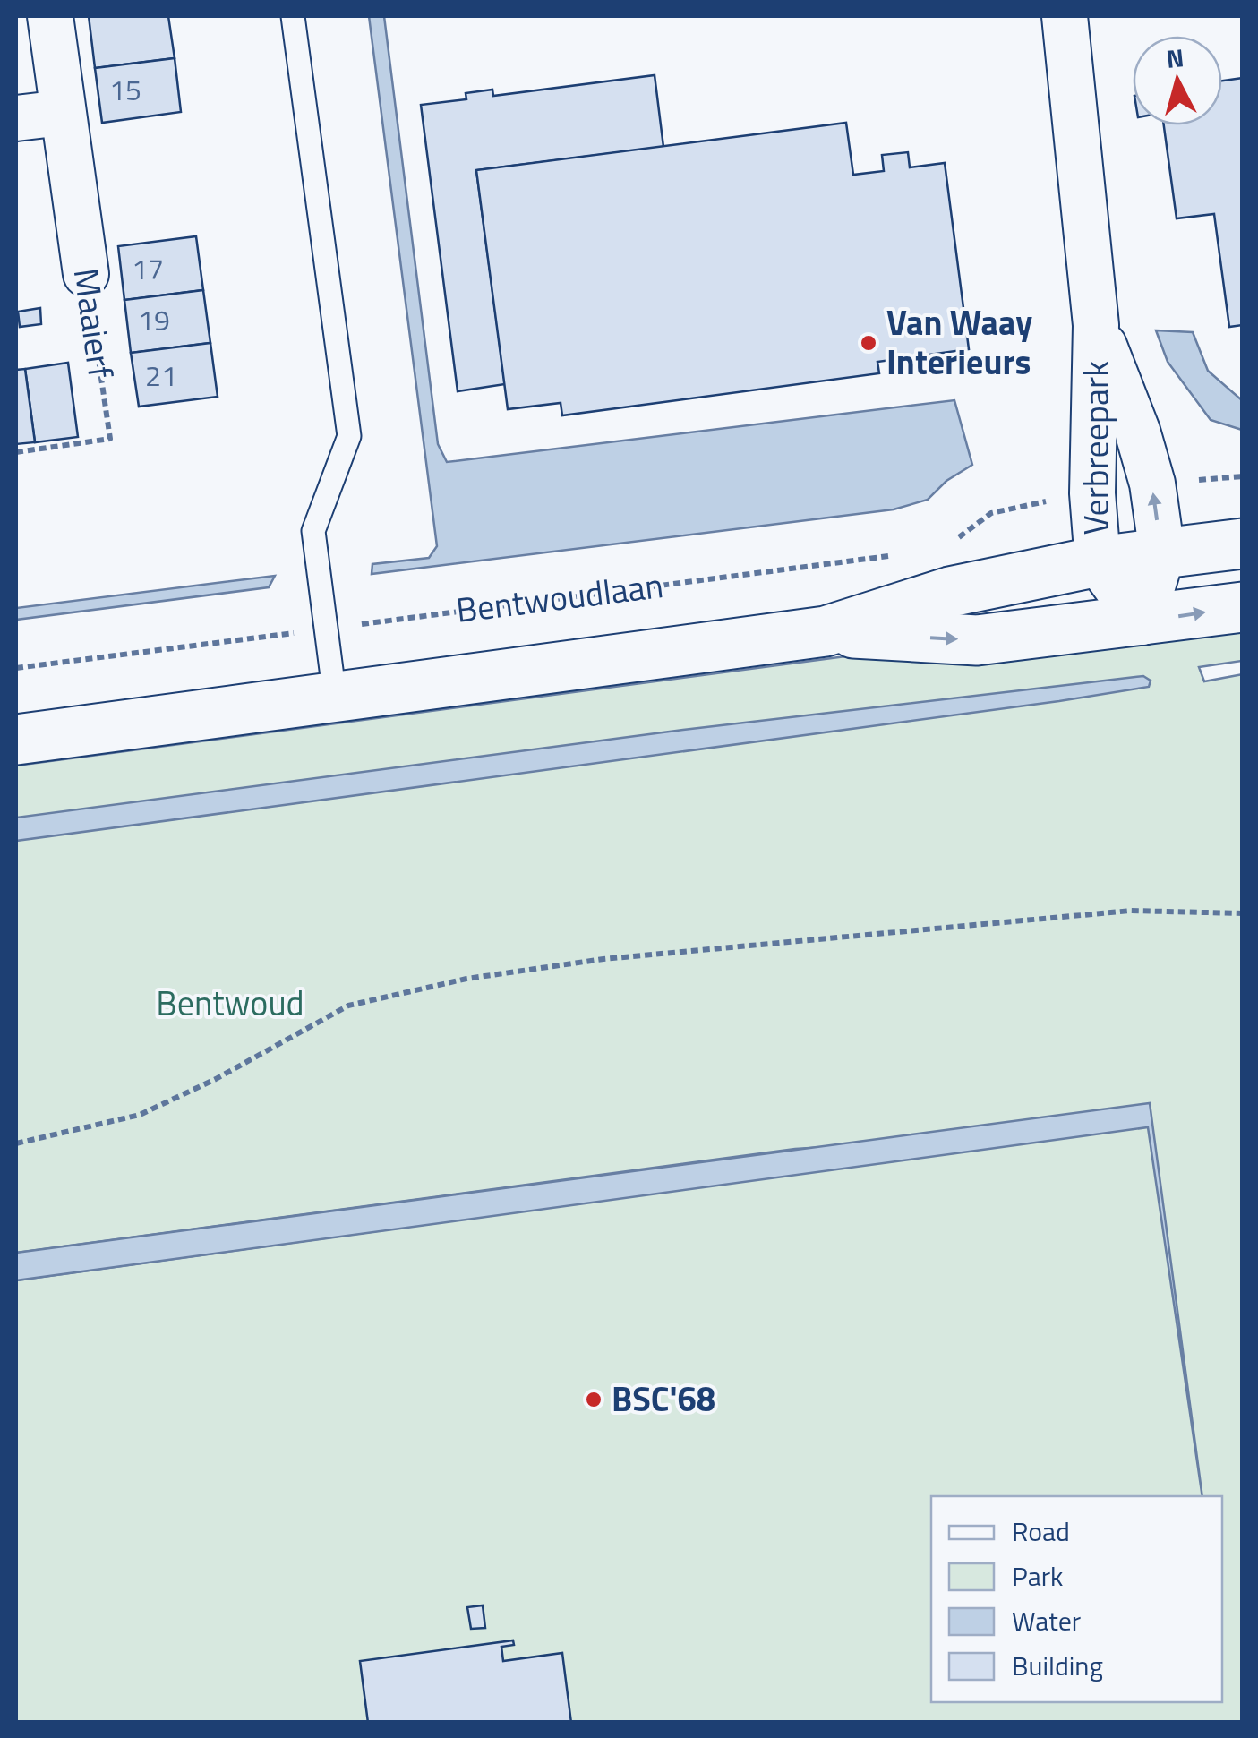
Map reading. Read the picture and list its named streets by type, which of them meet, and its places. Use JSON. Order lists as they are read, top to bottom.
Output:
{
  "streets": {
    "main road": ["Bentwoudlaan"],
    "street": ["Maaierf", "Verbreepark"]
  },
  "crossings": [
    ["Verbreepark", "Bentwoudlaan"]
  ],
  "parks": ["Bentwoud"],
  "places": ["Van Waay Interieurs", "BSC'68"],
  "house_numbers": [
    "15",
    "17",
    "19",
    "21"
  ],
  "legend": [
    "Road",
    "Park",
    "Water",
    "Building"
  ],
  "north": "top"
}
